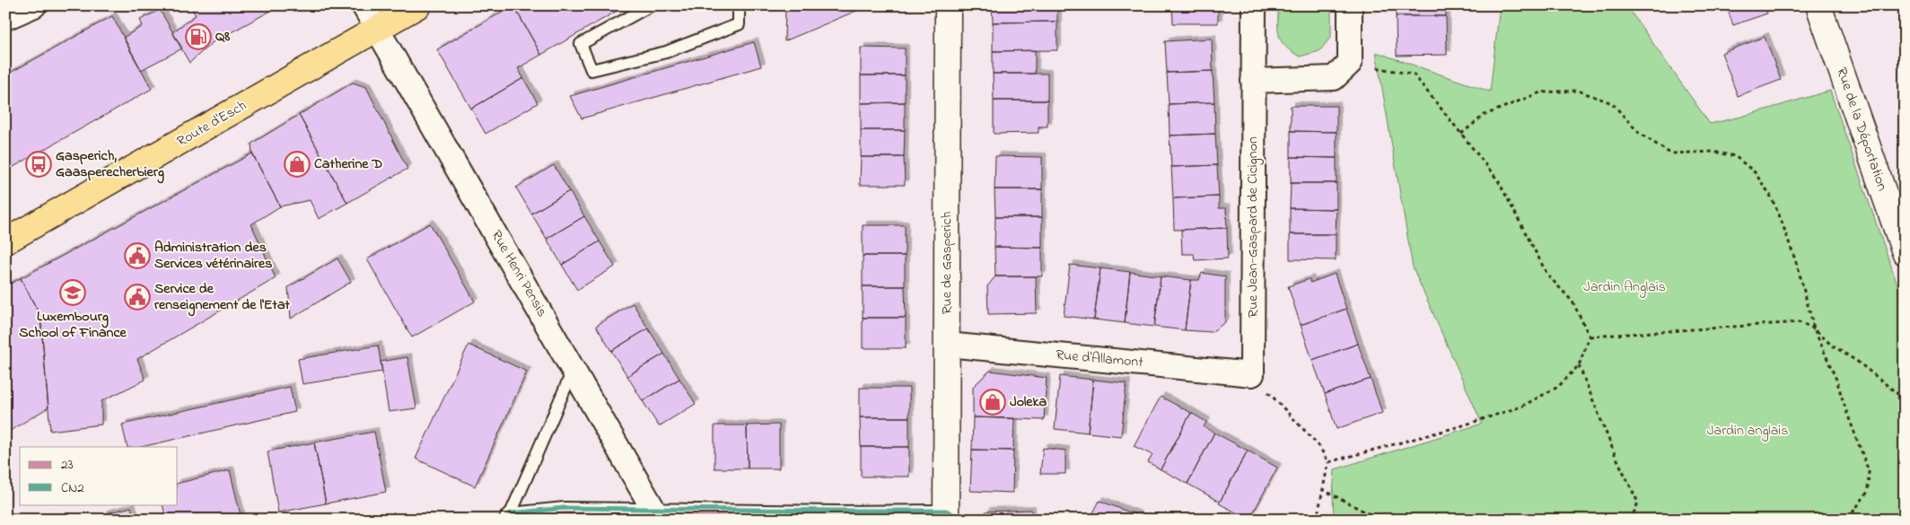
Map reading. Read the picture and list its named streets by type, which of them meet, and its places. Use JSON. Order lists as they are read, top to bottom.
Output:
{
  "streets": {
    "main road": ["Route d'Esch"],
    "street": [
      "Rue de la Déportation",
      "Rue Jean-Gaspard de Cicignon",
      "Rue de Gasperich",
      "Rue Henri Pensis",
      "Rue d'Allamont"
    ]
  },
  "crossings": [
    ["Route d'Esch", "Rue Henri Pensis"],
    ["Rue Jean-Gaspard de Cicignon", "Rue d'Allamont"],
    ["Rue de Gasperich", "Rue d'Allamont"]
  ],
  "parks": ["Jardin Anglais", "Jardin anglais"],
  "places": {
    "fuel station": ["Q8"],
    "bus stop": ["Gasperich, Gaasperecherbierg"],
    "shop": ["Catherine D", "Joleka"],
    "public building": ["Administration des Services vétérinaires", "Service de renseignement de l'Etat"],
    "school or university": ["Luxembourg School of Finance"]
  },
  "lines": ["transit line CN2", "transit line 23"],
  "legend": ["23", "CN2"]
}
